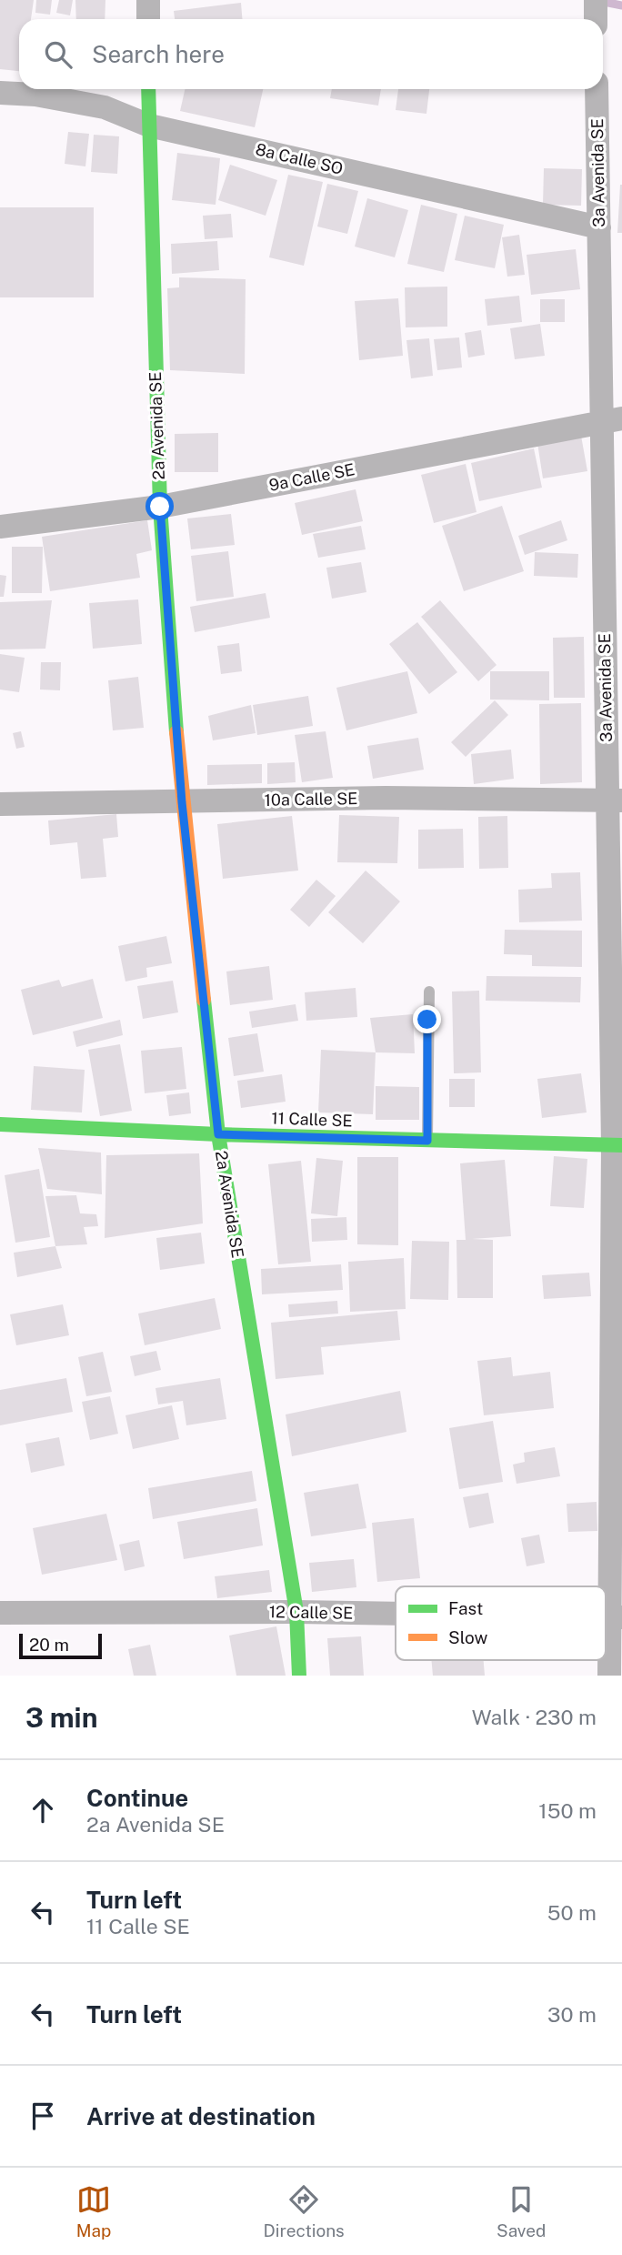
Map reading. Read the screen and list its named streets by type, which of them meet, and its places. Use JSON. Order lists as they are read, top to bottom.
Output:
{
  "streets": {
    "street": [
      "8a Calle SO",
      "3a Avenida SE",
      "2a Avenida SE",
      "9a Calle SE",
      "10a Calle SE",
      "11 Calle SE",
      "12 Calle SE"
    ]
  },
  "crossings": [
    ["8a Calle SO", "3a Avenida SE"],
    ["8a Calle SO", "2a Avenida SE"],
    ["3a Avenida SE", "9a Calle SE"],
    ["3a Avenida SE", "10a Calle SE"],
    ["3a Avenida SE", "11 Calle SE"],
    ["2a Avenida SE", "9a Calle SE"],
    ["2a Avenida SE", "10a Calle SE"],
    ["2a Avenida SE", "11 Calle SE"],
    ["2a Avenida SE", "12 Calle SE"]
  ],
  "legend": ["Fast", "Slow"],
  "scale_bar": "20 m",
  "page": {
    "search": "Search here",
    "scale": "20 m",
    "heading": ["3 min", "Walk · 230 m"],
    "list": [
      ["Continue", "2a Avenida SE", "150 m"],
      ["Turn left", "11 Calle SE", "50 m"],
      ["Turn left", "30 m"],
      "Arrive at destination"
    ],
    "nav": ["Map", "Directions", "Saved"]
  }
}
